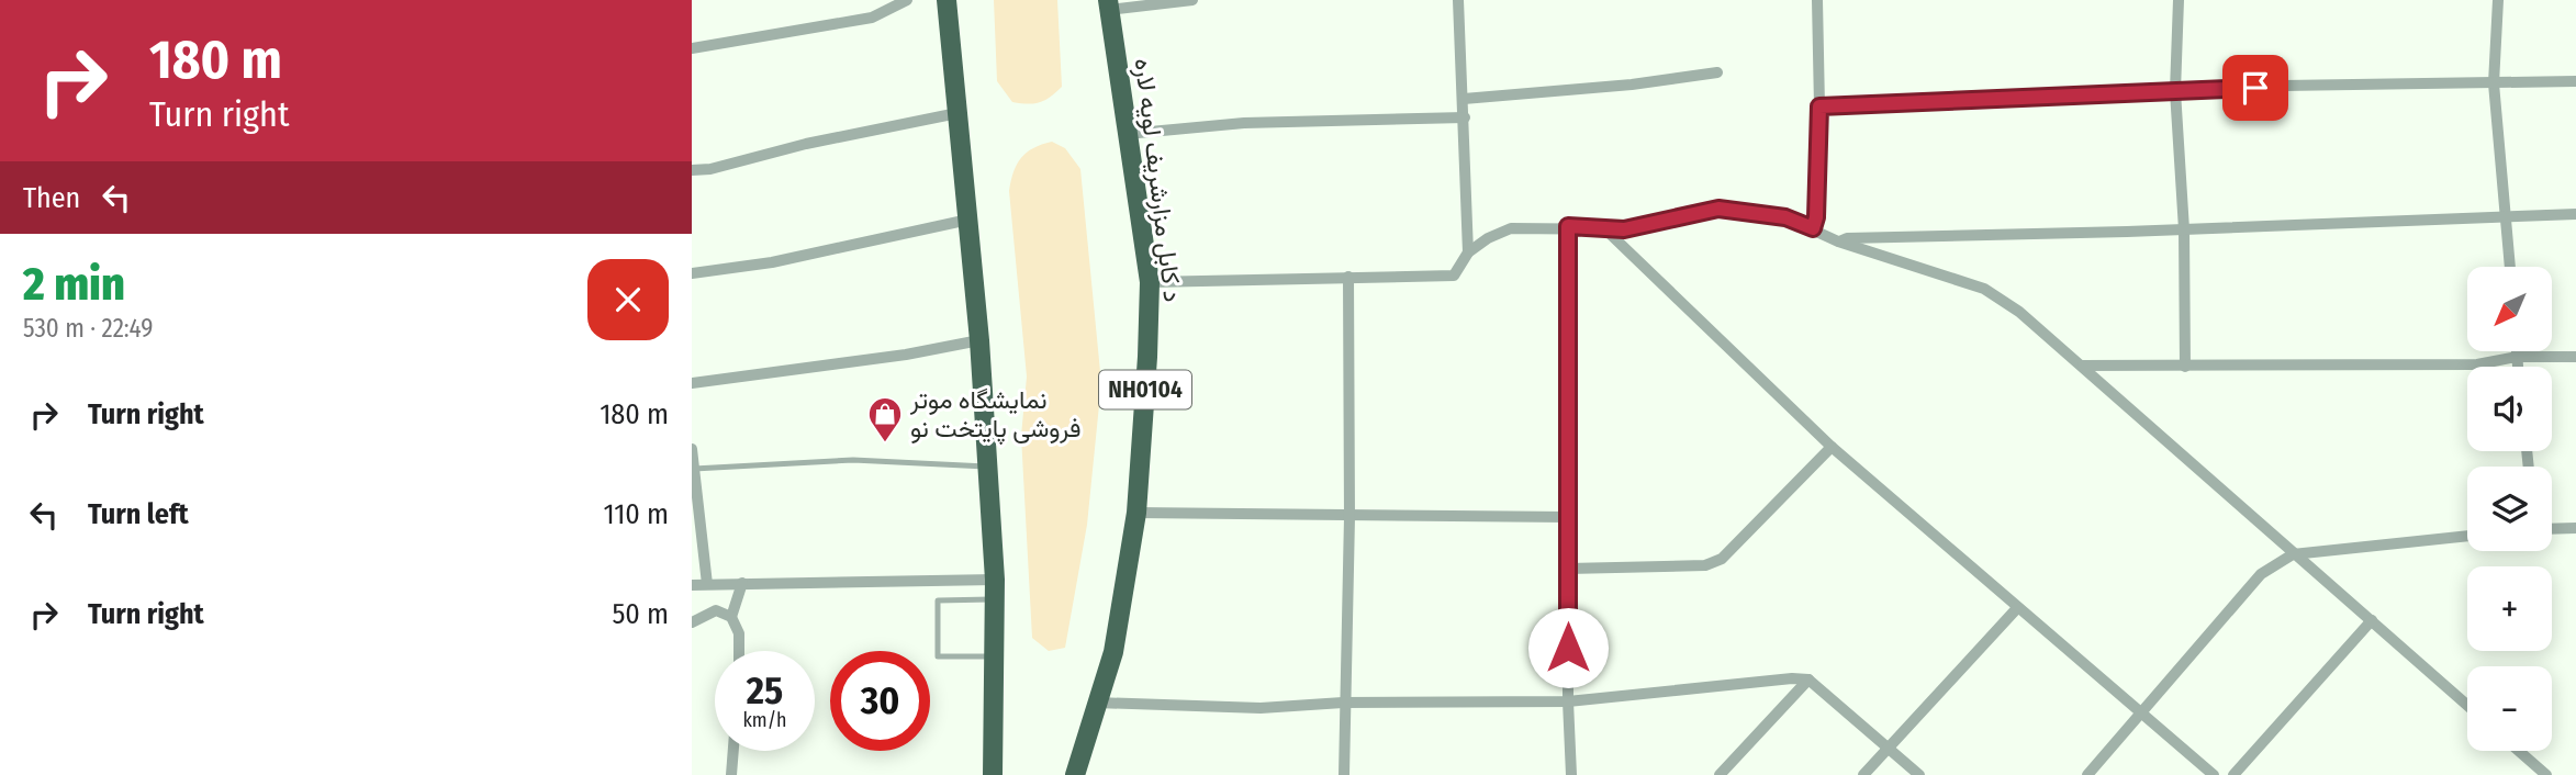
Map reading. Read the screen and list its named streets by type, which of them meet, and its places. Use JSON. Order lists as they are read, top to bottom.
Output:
{
  "streets": {
    "highway": ["د کابل مزارشریف لویه لاره", "NH0104"]
  },
  "places": {
    "shop": ["نمایشگاه موتر فروشی پایتخت نو"]
  },
  "north": "bottom left",
  "page": {
    "turn": ["180 m", "Turn right"],
    "then": "Then",
    "heading": ["2 min", "530 m · 22:49"],
    "map_buttons": ["+", "−"],
    "list": [
      {
        "name": "Turn right",
        "value": "180 m"
      },
      {
        "name": "Turn left",
        "value": "110 m"
      },
      {
        "name": "Turn right",
        "value": "50 m"
      }
    ],
    "speed": "25 km/h",
    "limit": "30"
  }
}
